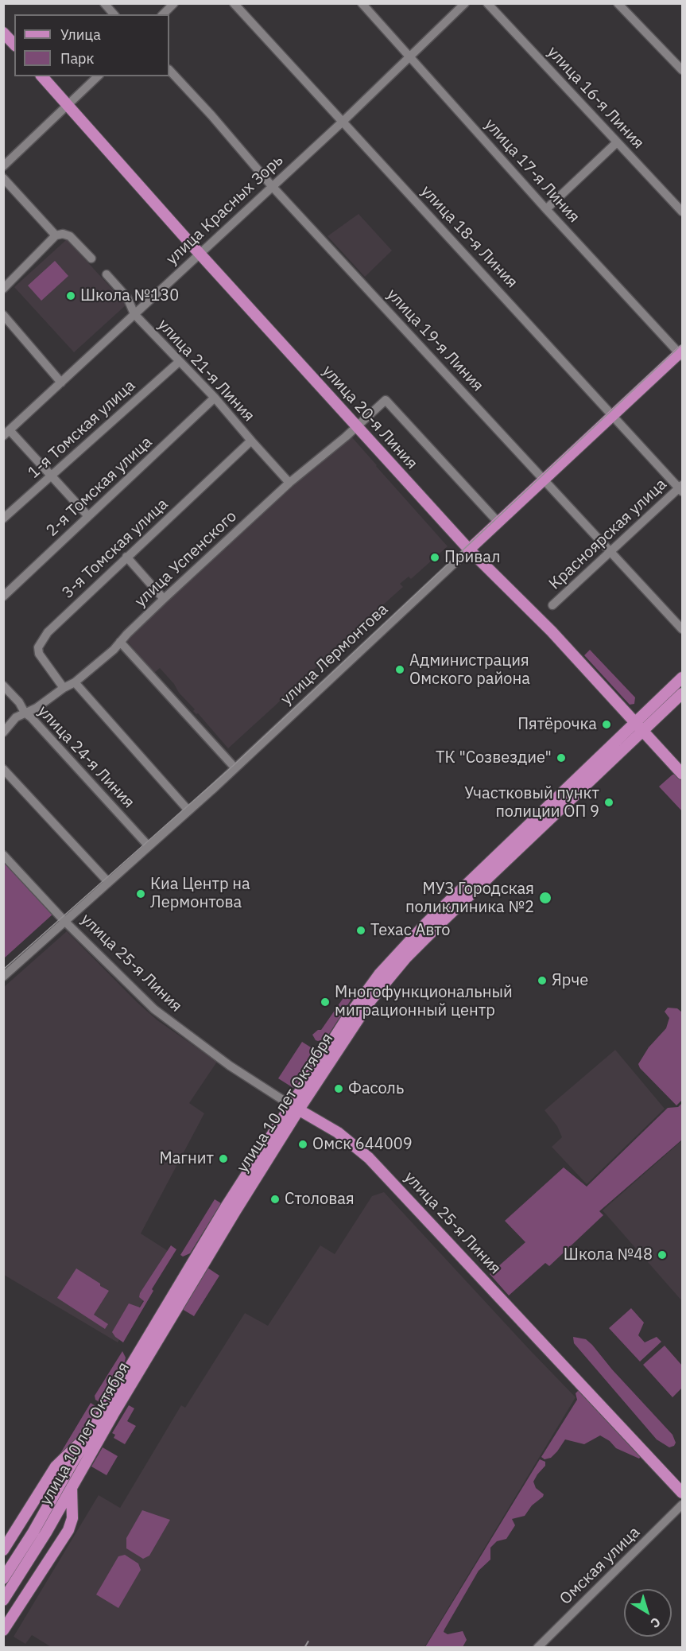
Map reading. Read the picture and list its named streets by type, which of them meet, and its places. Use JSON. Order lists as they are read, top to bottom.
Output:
{
  "streets": {
    "main road": [
      "улица 20-я Линия",
      "улица Лермонтова",
      "улица 25-я Линия",
      "улица 10 лет Октября"
    ],
    "street": [
      "улица 16-я Линия",
      "улица 17-я Линия",
      "улица Красных Зорь",
      "улица 18-я Линия",
      "улица 19-я Линия",
      "улица 21-я Линия",
      "1-я Томская улица",
      "2-я Томская улица",
      "Красноярская улица",
      "3-я Томская улица",
      "улица Успенского",
      "улица 24-я Линия",
      "Омская улица"
    ]
  },
  "crossings": [
    ["улица 17-я Линия", "улица Красных Зорь"],
    ["улица 17-я Линия", "улица Лермонтова"],
    ["улица Красных Зорь", "улица 18-я Линия"],
    ["улица Красных Зорь", "улица 19-я Линия"],
    ["улица Красных Зорь", "улица 21-я Линия"],
    ["улица Красных Зорь", "улица 20-я Линия"],
    ["улица 18-я Линия", "Красноярская улица"],
    ["улица 18-я Линия", "улица Лермонтова"],
    ["улица 19-я Линия", "Красноярская улица"],
    ["улица 19-я Линия", "улица Лермонтова"],
    ["улица 21-я Линия", "1-я Томская улица"],
    ["улица 21-я Линия", "2-я Томская улица"],
    ["улица 21-я Линия", "3-я Томская улица"],
    ["улица 21-я Линия", "улица Успенского"],
    ["улица 20-я Линия", "улица Успенского"],
    ["улица 20-я Линия", "улица Лермонтова"],
    ["улица 20-я Линия", "улица 10 лет Октября"],
    ["3-я Томская улица", "улица Успенского"],
    ["улица Успенского", "улица Лермонтова"],
    ["улица Успенского", "улица 24-я Линия"],
    ["улица Лермонтова", "улица 24-я Линия"],
    ["улица Лермонтова", "улица 25-я Линия"],
    ["улица 25-я Линия", "улица 10 лет Октября"]
  ],
  "places": [
    "Школа №130",
    "Привал",
    "Администрация Омского района",
    "Пятёрочка",
    "ТК \"Созвездие\"",
    "Участковый пункт полиции ОП 9",
    "Киа Центр на Лермонтова",
    "МУЗ Городская поликлиника №2",
    "Техас Авто",
    "Ярче",
    "Многофункциональный миграционный центр",
    "Фасоль",
    "Омск 644009",
    "Магнит",
    "Столовая",
    "Школа №48"
  ],
  "legend": ["Улица", "Парк"],
  "north": "bottom right"
}
